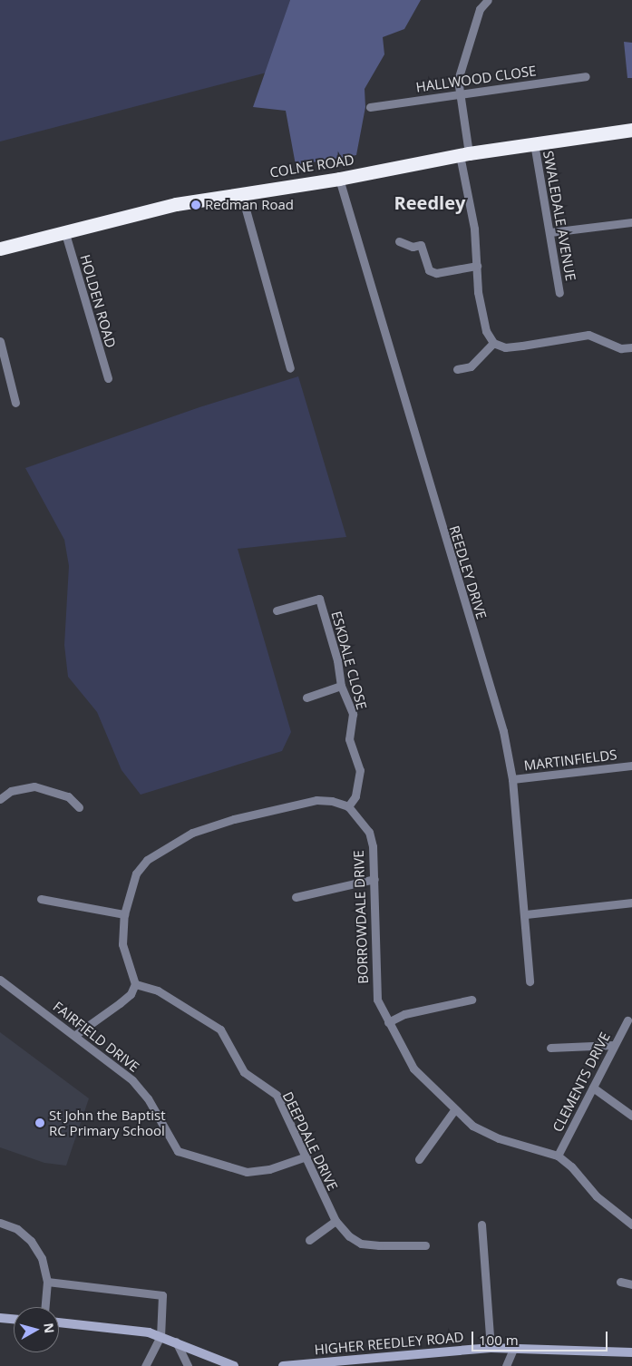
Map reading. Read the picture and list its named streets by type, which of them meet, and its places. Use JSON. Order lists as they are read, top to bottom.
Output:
{
  "streets": {
    "highway": ["COLNE ROAD"],
    "street": [
      "HALLWOOD CLOSE",
      "SWALEDALE AVENUE",
      "HOLDEN ROAD",
      "REEDLEY DRIVE",
      "ESKDALE CLOSE",
      "MARTINFIELDS",
      "BORROWDALE DRIVE",
      "FAIRFIELD DRIVE",
      "CLEMENTS DRIVE",
      "DEEPDALE DRIVE",
      "HIGHER REEDLEY ROAD"
    ]
  },
  "crossings": [
    ["COLNE ROAD", "SWALEDALE AVENUE"],
    ["COLNE ROAD", "HOLDEN ROAD"],
    ["COLNE ROAD", "REEDLEY DRIVE"],
    ["REEDLEY DRIVE", "MARTINFIELDS"],
    ["ESKDALE CLOSE", "BORROWDALE DRIVE"],
    ["BORROWDALE DRIVE", "CLEMENTS DRIVE"],
    ["FAIRFIELD DRIVE", "DEEPDALE DRIVE"]
  ],
  "districts": ["Reedley"],
  "places": ["Redman Road", "St John the Baptist RC Primary School"],
  "scale_bar": "100 m",
  "north": "right"
}
